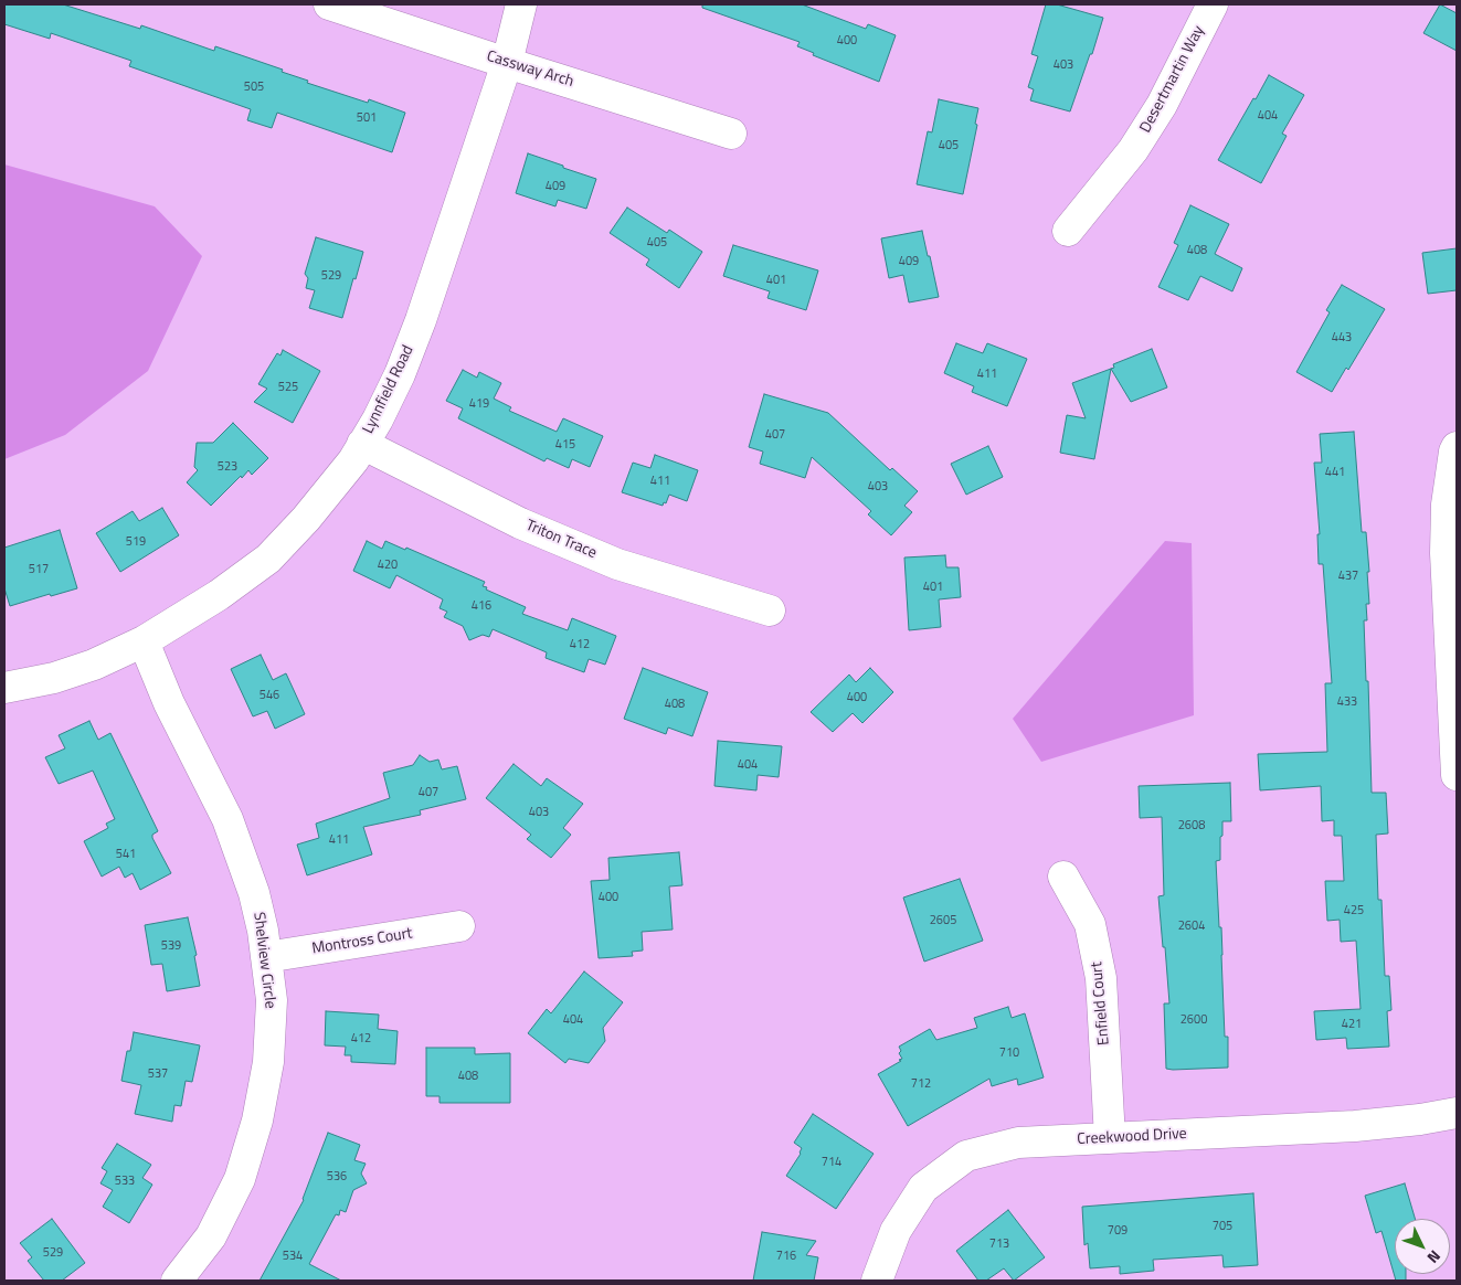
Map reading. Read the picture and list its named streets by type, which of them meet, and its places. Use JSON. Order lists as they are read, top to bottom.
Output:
{
  "streets": {
    "street": [
      "Cassway Arch",
      "Desertmartin Way",
      "Lynnfield Road",
      "Triton Trace",
      "Montross Court",
      "Shelview Circle",
      "Enfield Court",
      "Creekwood Drive"
    ]
  },
  "crossings": [
    ["Cassway Arch", "Lynnfield Road"],
    ["Lynnfield Road", "Triton Trace"],
    ["Lynnfield Road", "Shelview Circle"],
    ["Montross Court", "Shelview Circle"],
    ["Enfield Court", "Creekwood Drive"]
  ],
  "house_numbers": [
    "400",
    "403",
    "505",
    "404",
    "501",
    "405",
    "409",
    "405",
    "408",
    "409",
    "529",
    "401",
    "443",
    "411",
    "525",
    "419",
    "407",
    "415",
    "523",
    "441",
    "411",
    "403",
    "519",
    "420",
    "517",
    "437",
    "401",
    "416",
    "412",
    "546",
    "400",
    "433",
    "408",
    "404",
    "407",
    "403",
    "2608",
    "411",
    "541",
    "400",
    "425",
    "2605",
    "2604",
    "539",
    "404",
    "2600",
    "421",
    "412",
    "710",
    "537",
    "408",
    "712",
    "714",
    "536",
    "533",
    "705",
    "709",
    "713",
    "529",
    "534",
    "716"
  ],
  "north": "bottom right"
}
